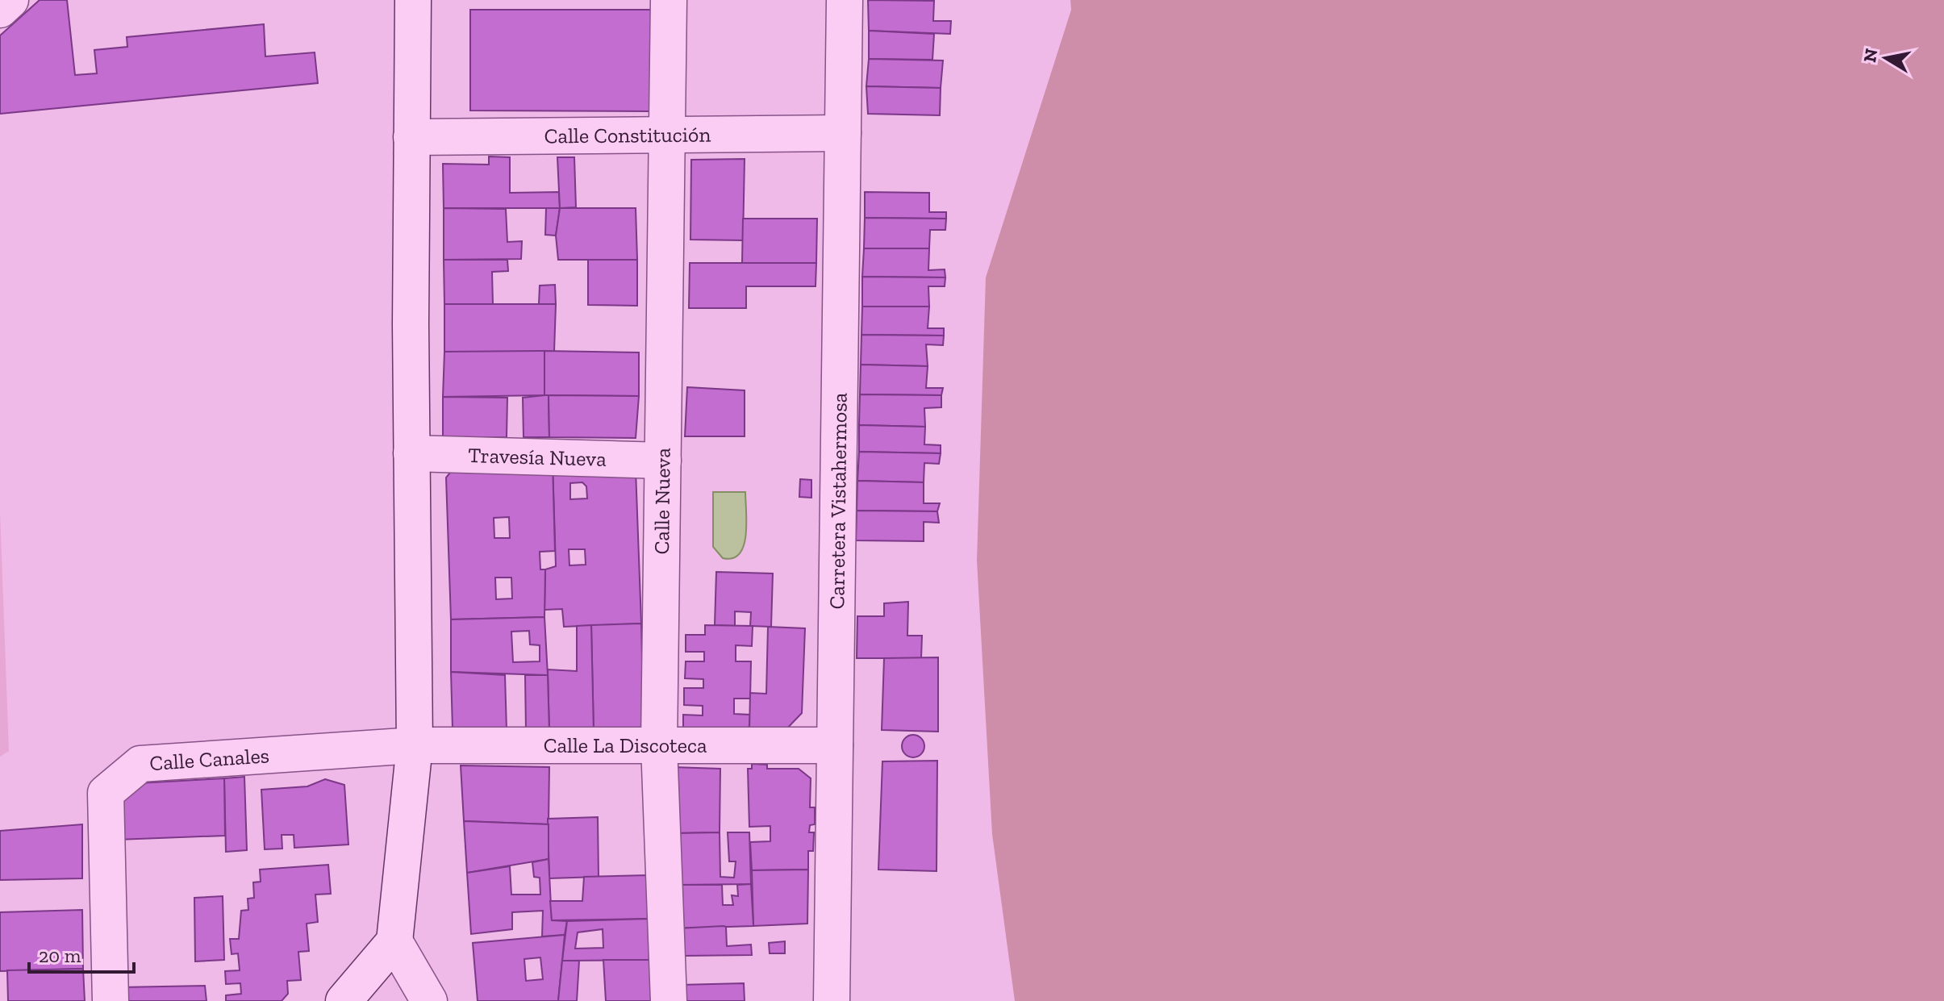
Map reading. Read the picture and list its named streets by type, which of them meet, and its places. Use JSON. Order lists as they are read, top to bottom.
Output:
{
  "streets": {
    "street": [
      "Calle Constitución",
      "Travesía Nueva",
      "Calle Nueva",
      "Carretera Vistahermosa",
      "Calle La Discoteca",
      "Calle Canales"
    ]
  },
  "crossings": [
    ["Calle Constitución", "Calle Nueva"],
    ["Calle Constitución", "Carretera Vistahermosa"],
    ["Travesía Nueva", "Calle Nueva"],
    ["Calle Nueva", "Calle La Discoteca"],
    ["Carretera Vistahermosa", "Calle La Discoteca"],
    ["Calle La Discoteca", "Calle Canales"]
  ],
  "scale_bar": "20 m",
  "north": "left"
}
